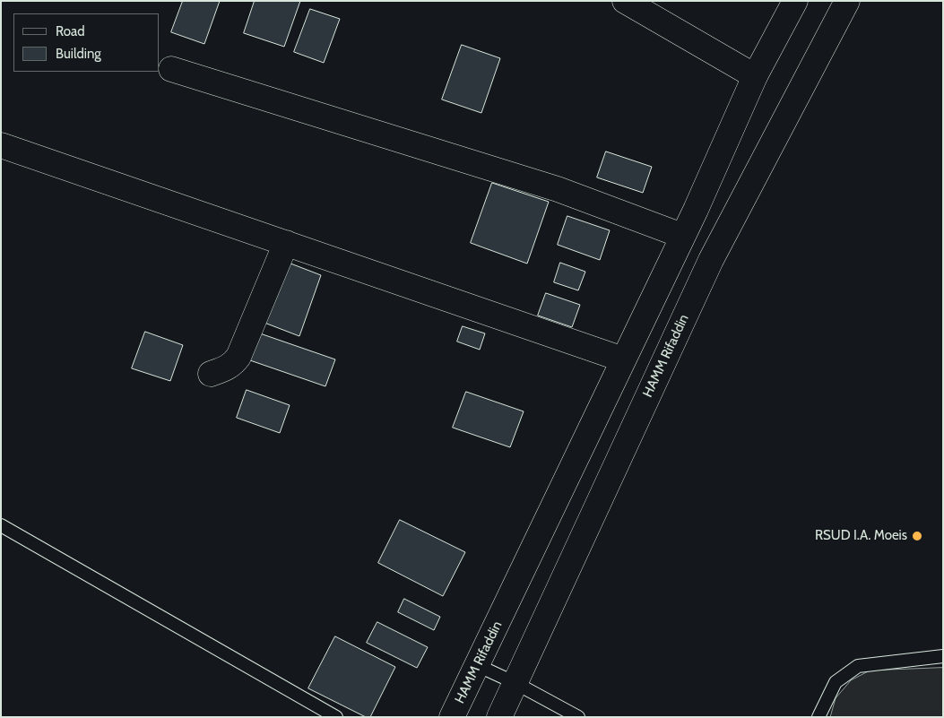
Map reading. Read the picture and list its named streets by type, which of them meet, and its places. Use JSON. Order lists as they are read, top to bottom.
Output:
{
  "streets": {
    "main road": ["HAMM Rifaddin"]
  },
  "places": ["RSUD I.A. Moeis"],
  "legend": ["Road", "Building"]
}
